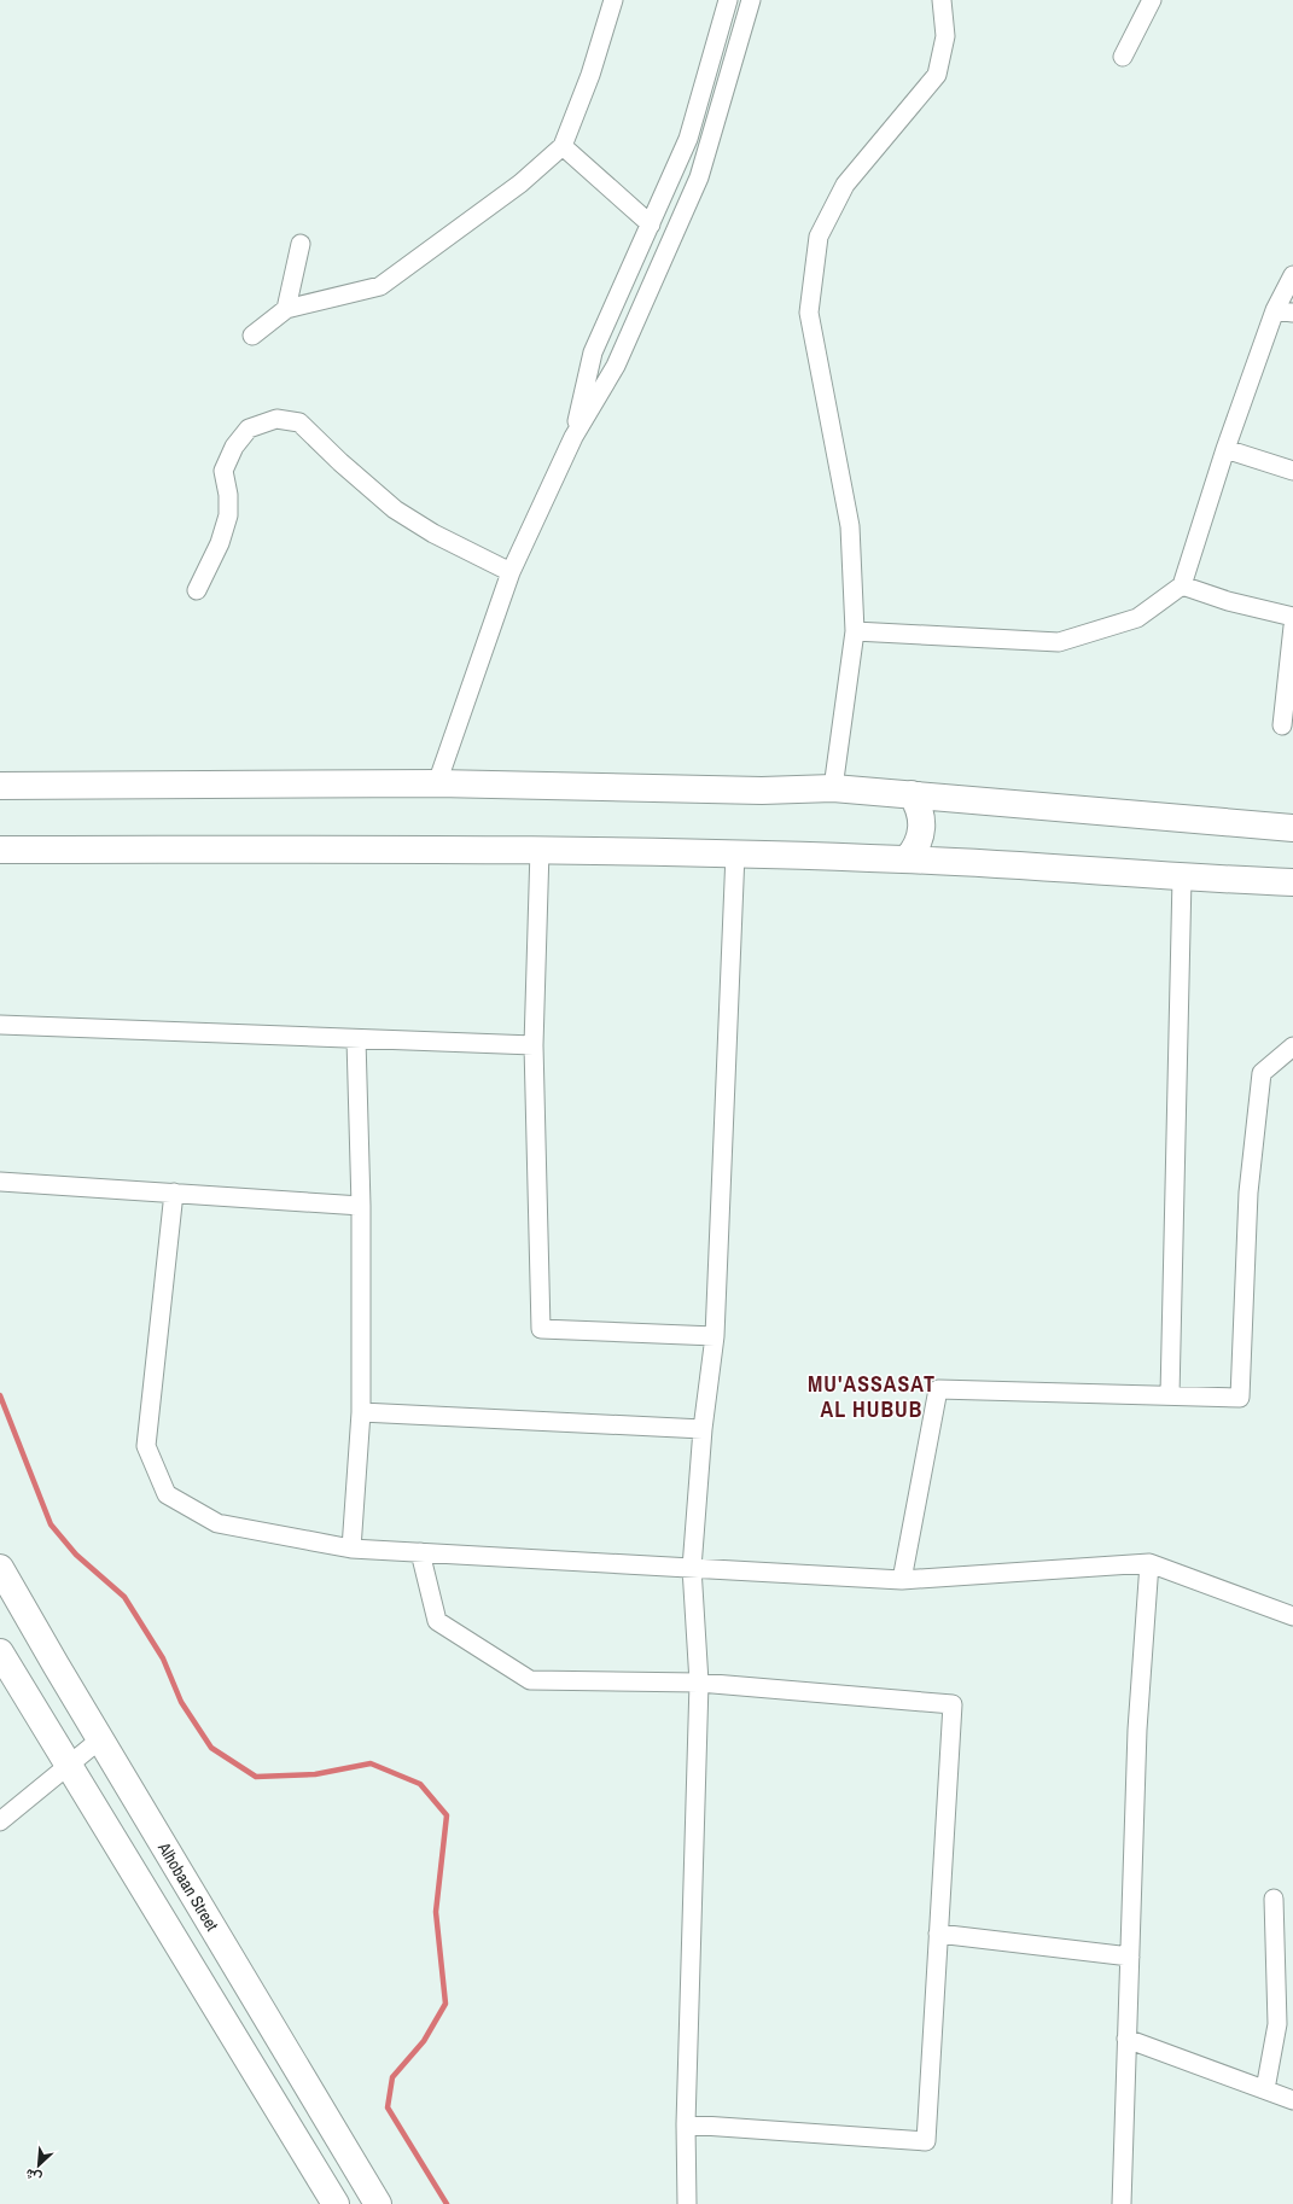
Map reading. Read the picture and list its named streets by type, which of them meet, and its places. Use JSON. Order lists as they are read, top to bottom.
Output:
{
  "streets": {
    "main road": ["Alhobaan Street"]
  },
  "districts": ["MU'ASSASAT AL HUBUB"],
  "north": "bottom left"
}
